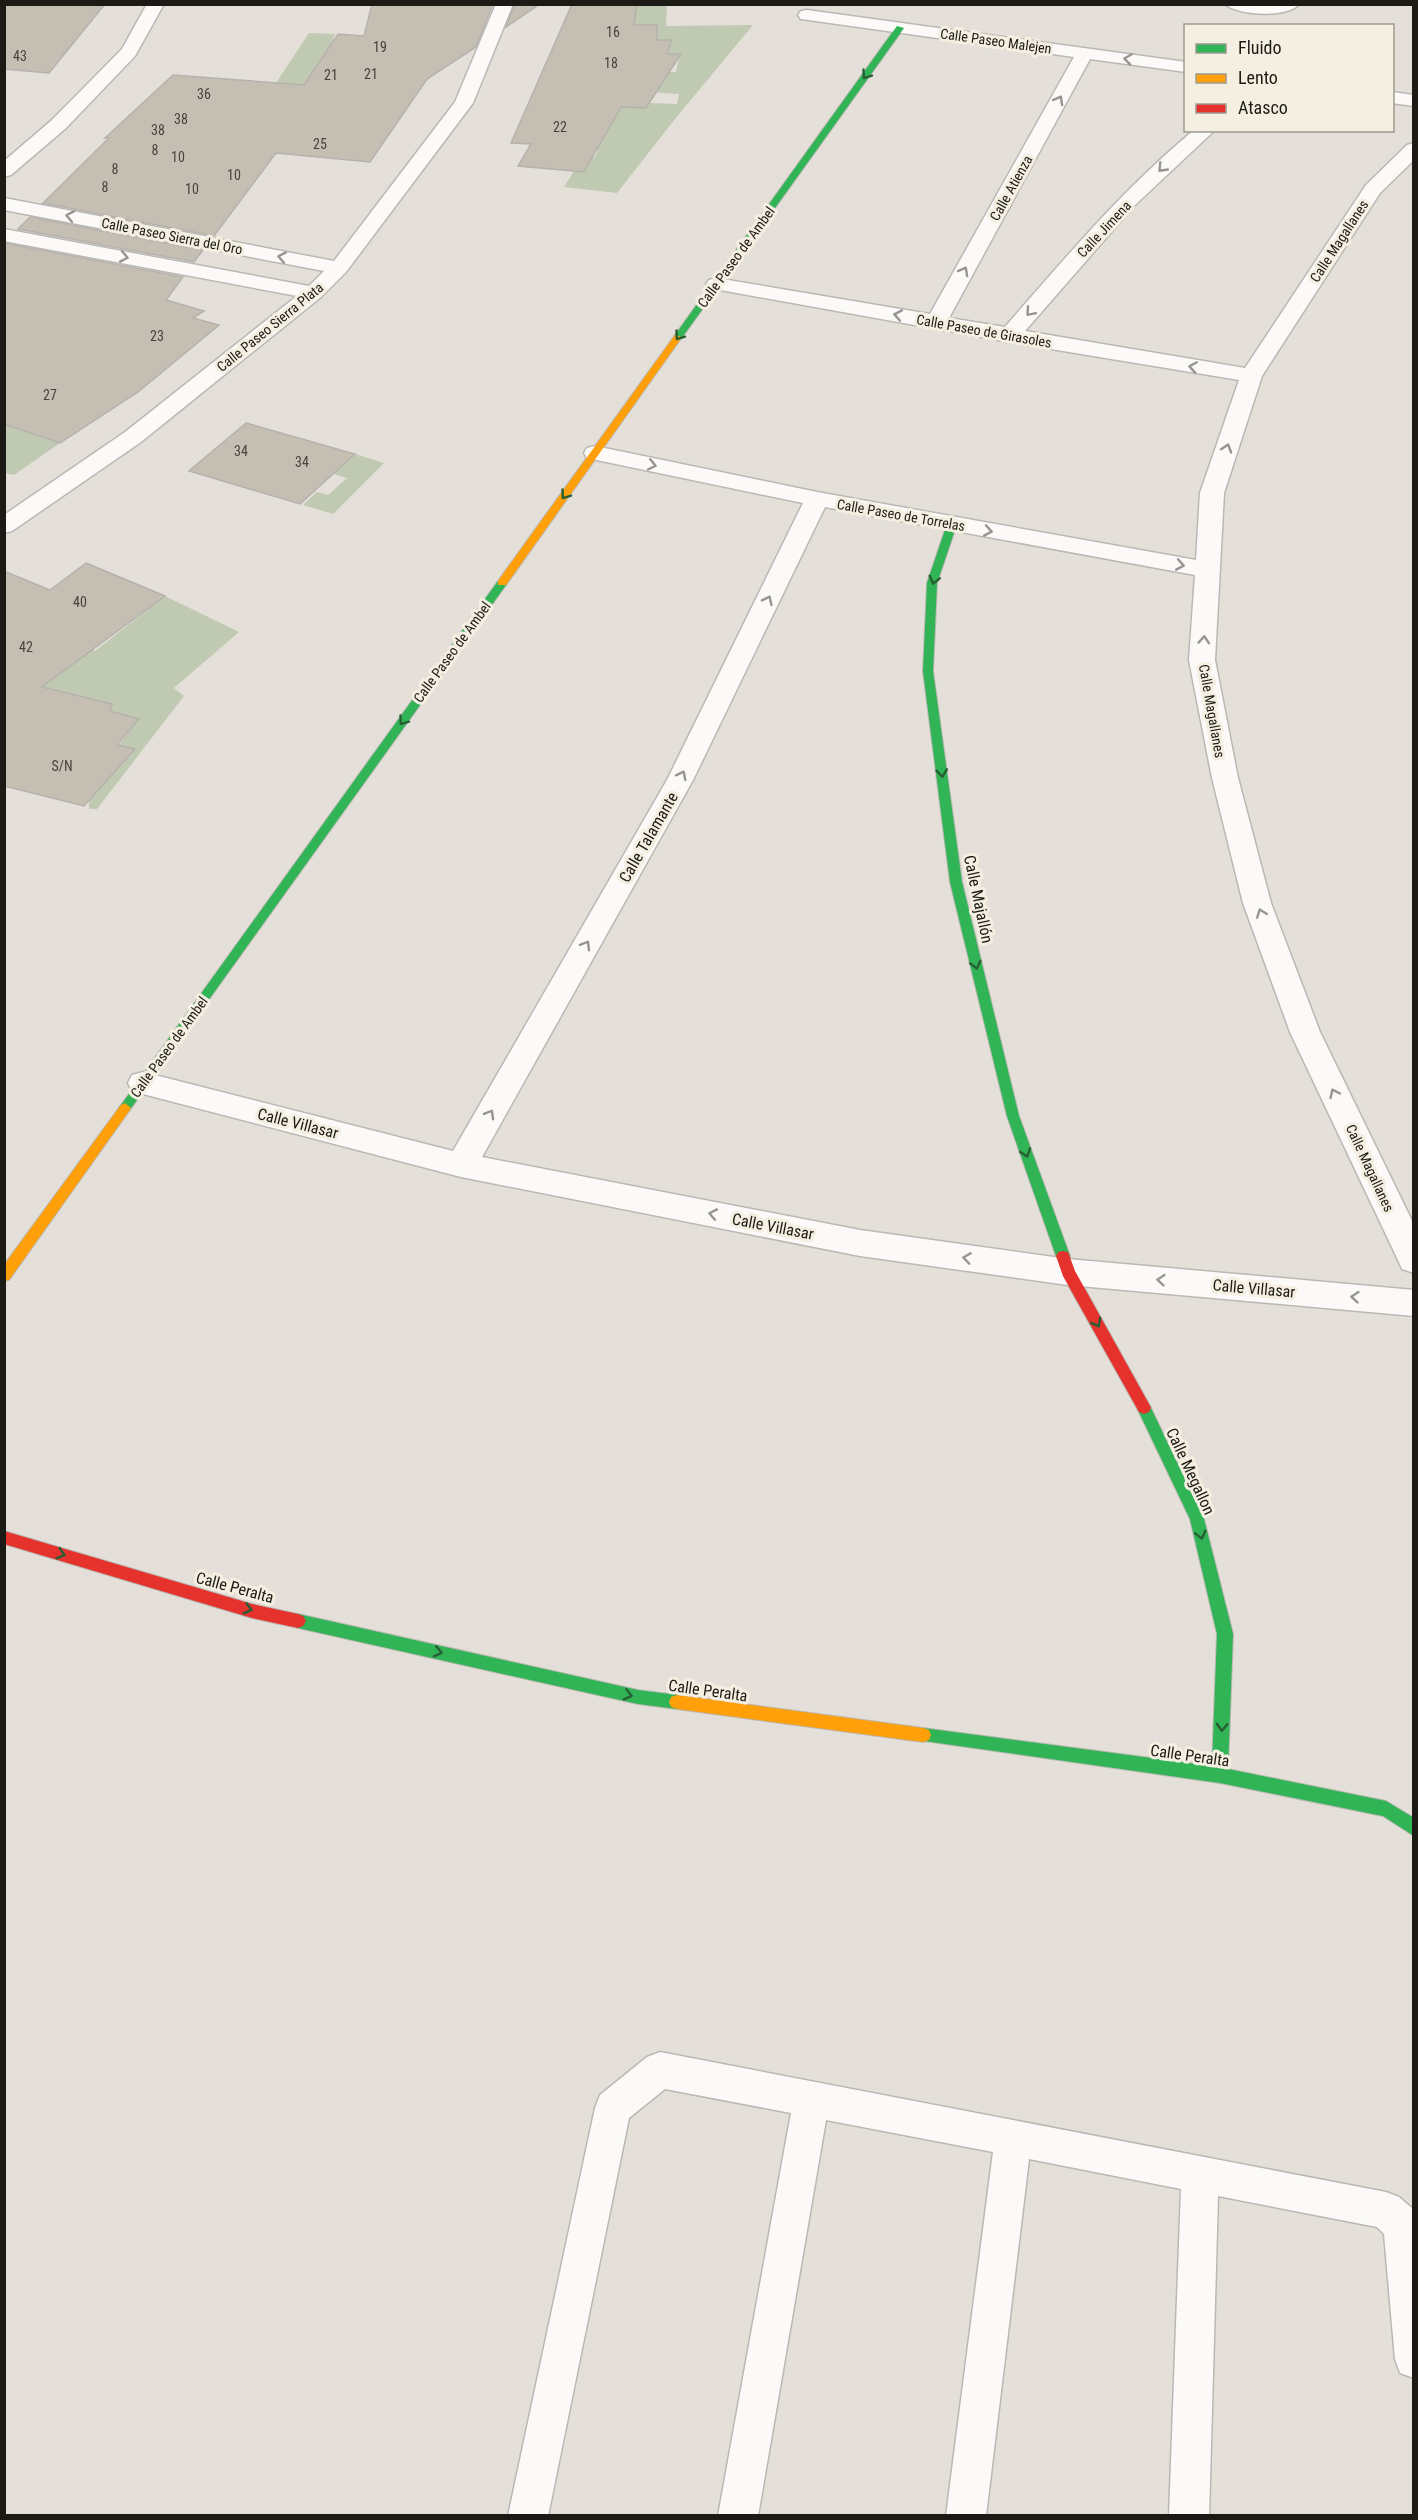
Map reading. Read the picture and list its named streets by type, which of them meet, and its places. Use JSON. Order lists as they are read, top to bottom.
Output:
{
  "streets": {
    "street": [
      "Calle Paseo Malejen",
      "Calle Atienza",
      "Calle Jimena",
      "Calle Paseo Sierra del Oro",
      "Calle Magallanes",
      "Calle Paseo de Ambel",
      "Calle Paseo Sierra Plata",
      "Calle Paseo de Girasoles",
      "Calle Paseo de Torrelas",
      "Calle Talamante",
      "Calle Majallón",
      "Calle Villasar",
      "Calle Megallon",
      "Calle Peralta"
    ]
  },
  "crossings": [
    ["Calle Paseo Malejen", "Calle Atienza"],
    ["Calle Paseo Malejen", "Calle Paseo de Ambel"],
    ["Calle Atienza", "Calle Paseo de Girasoles"],
    ["Calle Jimena", "Calle Paseo de Girasoles"],
    ["Calle Paseo Sierra del Oro", "Calle Paseo Sierra Plata"],
    ["Calle Magallanes", "Calle Paseo de Girasoles"],
    ["Calle Magallanes", "Calle Paseo de Torrelas"],
    ["Calle Paseo de Ambel", "Calle Paseo de Girasoles"],
    ["Calle Paseo de Ambel", "Calle Paseo de Torrelas"],
    ["Calle Paseo de Ambel", "Calle Villasar"],
    ["Calle Paseo de Torrelas", "Calle Talamante"],
    ["Calle Paseo de Torrelas", "Calle Majallón"],
    ["Calle Talamante", "Calle Villasar"],
    ["Calle Majallón", "Calle Villasar"],
    ["Calle Majallón", "Calle Megallon"],
    ["Calle Villasar", "Calle Megallon"],
    ["Calle Megallon", "Calle Peralta"]
  ],
  "one_way": [
    "Calle Atienza",
    "Calle Jimena",
    "Calle Magallanes",
    "Calle Paseo de Ambel",
    "Calle Paseo de Girasoles",
    "Calle Paseo de Torrelas",
    "Calle Talamante",
    "Calle Majallón",
    "Calle Villasar",
    "Calle Megallon",
    "Calle Peralta"
  ],
  "house_numbers": [
    "16",
    "19",
    "43",
    "18",
    "21",
    "21",
    "36",
    "38",
    "22",
    "38",
    "25",
    "8",
    "10",
    "8",
    "10",
    "8",
    "10",
    "23",
    "27",
    "34",
    "34",
    "40",
    "42",
    "S/N"
  ],
  "legend": ["Fluido", "Lento", "Atasco"]
}
